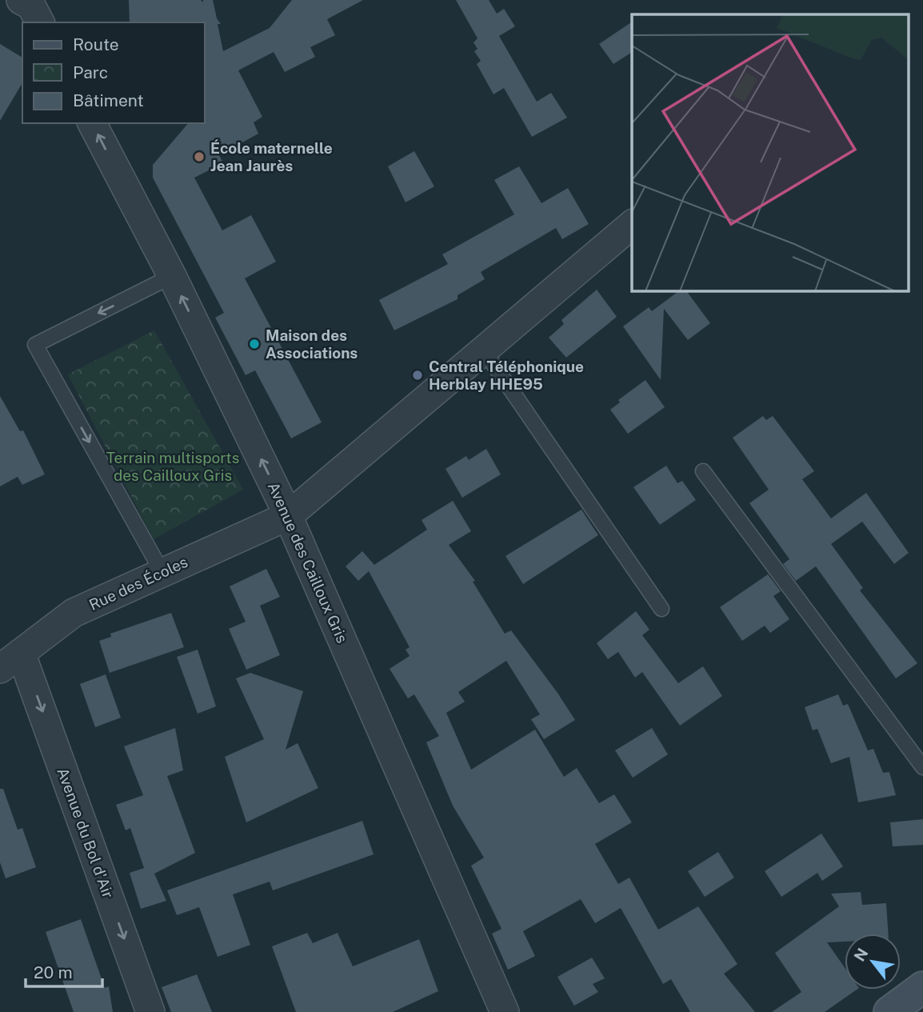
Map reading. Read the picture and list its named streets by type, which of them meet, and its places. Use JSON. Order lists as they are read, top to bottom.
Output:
{
  "streets": {
    "street": ["Avenue des Cailloux Gris", "Rue des Écoles", "Avenue du Bol d'Air"]
  },
  "crossings": [
    ["Avenue des Cailloux Gris", "Rue des Écoles"],
    ["Rue des Écoles", "Avenue du Bol d'Air"]
  ],
  "one_way": ["Avenue des Cailloux Gris", "Avenue du Bol d'Air"],
  "parks": ["Terrain multisports des Cailloux Gris"],
  "places": ["École maternelle Jean Jaurès", "Maison des Associations", "Central Téléphonique Herblay HHE95"],
  "legend": ["Route", "Parc", "Bâtiment"],
  "scale_bar": "20 m",
  "north": "top left"
}
